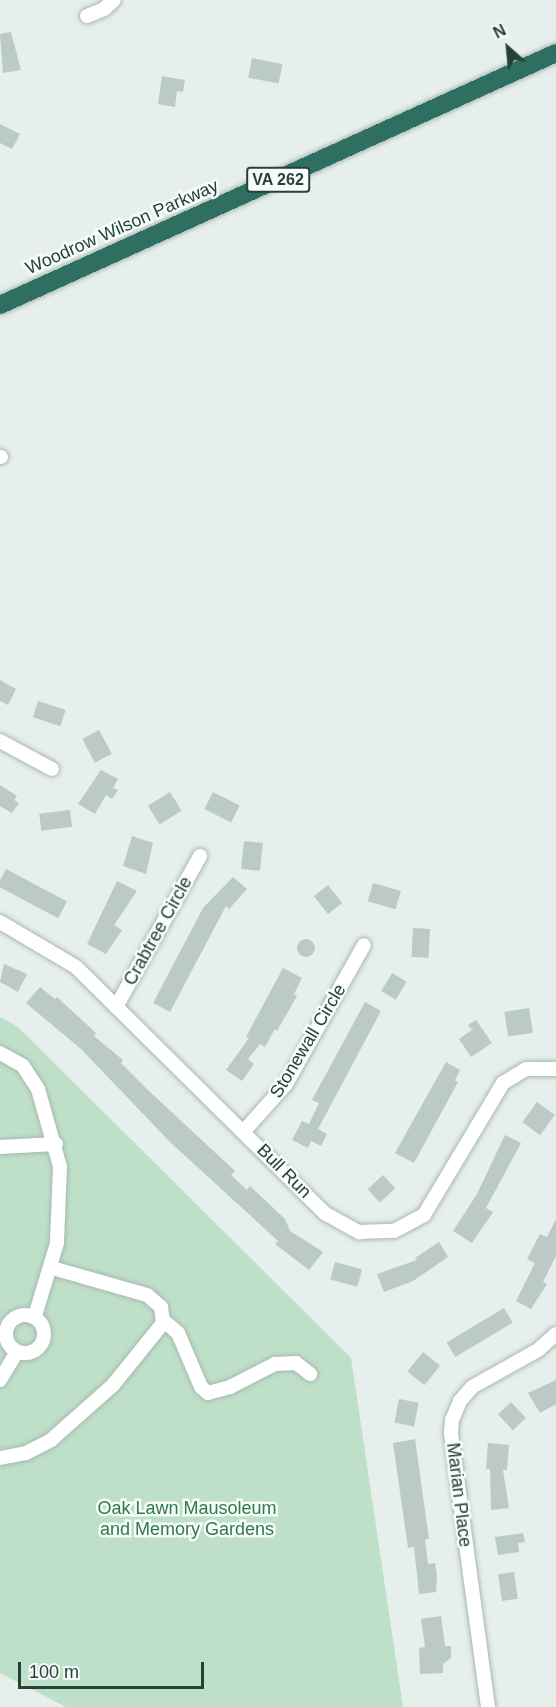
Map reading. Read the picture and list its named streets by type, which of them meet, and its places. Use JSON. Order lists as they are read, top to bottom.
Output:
{
  "streets": {
    "highway": ["VA 262", "Woodrow Wilson Parkway"],
    "street": [
      "Crabtree Circle",
      "Stonewall Circle",
      "Bull Run",
      "Marian Place"
    ]
  },
  "crossings": [
    ["Crabtree Circle", "Bull Run"],
    ["Stonewall Circle", "Bull Run"]
  ],
  "parks": ["Oak Lawn Mausoleum and Memory Gardens"],
  "scale_bar": "100 m",
  "north": "top left"
}
